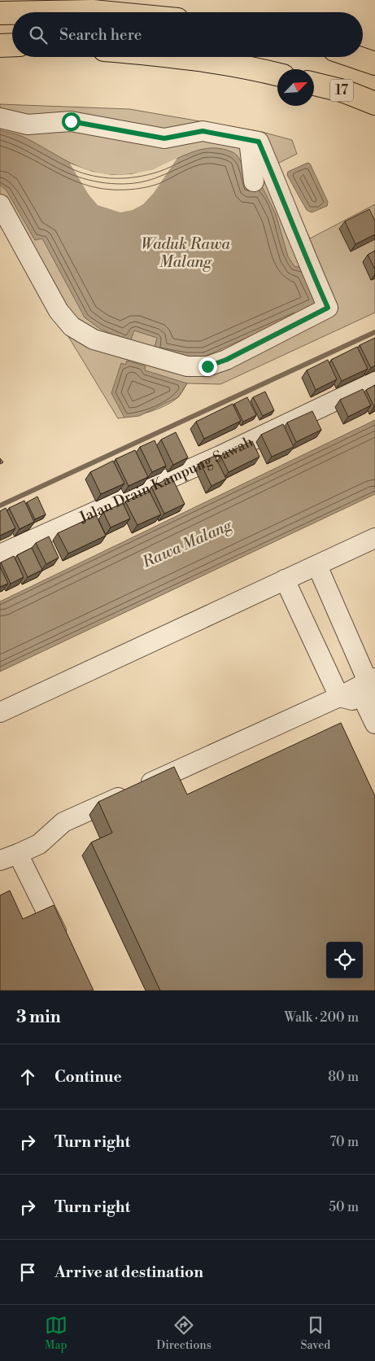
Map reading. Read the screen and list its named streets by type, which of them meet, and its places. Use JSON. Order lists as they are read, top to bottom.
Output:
{
  "streets": {
    "highway": ["17"],
    "street": ["Jalan Drain Kampung Sawah"]
  },
  "water": ["Waduk Rawa Malang", "Rawa Malang"],
  "north": "top right",
  "page": {
    "search": "Search here",
    "heading": ["3 min", "Walk · 200 m"],
    "list": [
      ["Continue", "80 m"],
      ["Turn right", "70 m"],
      ["Turn right", "50 m"],
      "Arrive at destination"
    ],
    "nav": ["Map", "Directions", "Saved"]
  }
}
